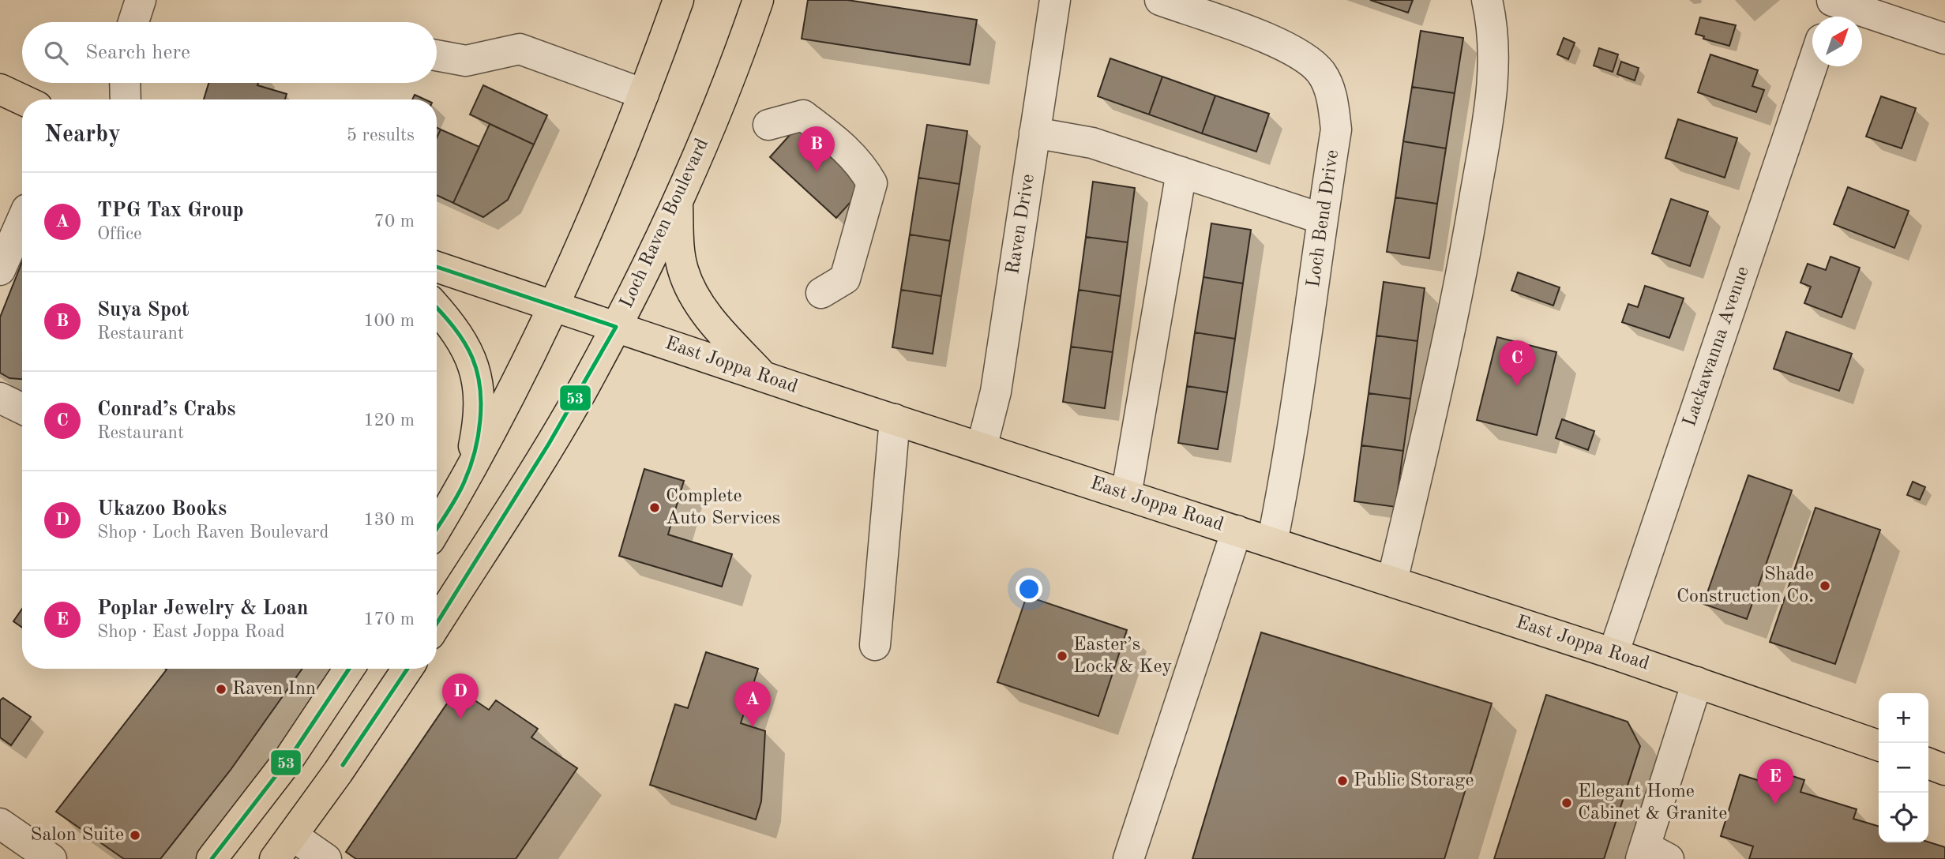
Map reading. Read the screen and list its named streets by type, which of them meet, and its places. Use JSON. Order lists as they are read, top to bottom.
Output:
{
  "streets": {
    "main road": ["Loch Raven Boulevard", "East Joppa Road"],
    "street": ["Loch Bend Drive", "Raven Drive", "Lackawanna Avenue"]
  },
  "crossings": [
    ["Loch Bend Drive", "East Joppa Road"],
    ["Loch Raven Boulevard", "East Joppa Road"],
    ["Raven Drive", "East Joppa Road"],
    ["Lackawanna Avenue", "East Joppa Road"]
  ],
  "places": [
    "Complete Auto Services",
    "Shade Construction Co.",
    "Easter’s Lock & Key",
    "Raven Inn",
    "Public Storage",
    "Elegant Home Cabinet & Granite",
    "Salon Suite"
  ],
  "lines": ["transit line 53"],
  "north": "top right",
  "page": {
    "search": "Search here",
    "heading": ["Nearby", "5 results"],
    "pins": [
      "B",
      "C",
      "D",
      "A",
      "E"
    ],
    "list": [
      {
        "mark": "A",
        "name": "TPG Tax Group",
        "note": "Office",
        "value": "70 m"
      },
      {
        "mark": "B",
        "name": "Suya Spot",
        "note": "Restaurant",
        "value": "100 m"
      },
      {
        "mark": "C",
        "name": "Conrad’s Crabs",
        "note": "Restaurant",
        "value": "120 m"
      },
      {
        "mark": "D",
        "name": "Ukazoo Books",
        "note": "Shop · Loch Raven Boulevard",
        "value": "130 m"
      },
      {
        "mark": "E",
        "name": "Poplar Jewelry & Loan",
        "note": "Shop · East Joppa Road",
        "value": "170 m"
      }
    ],
    "map_buttons": ["+", "−"]
  }
}
